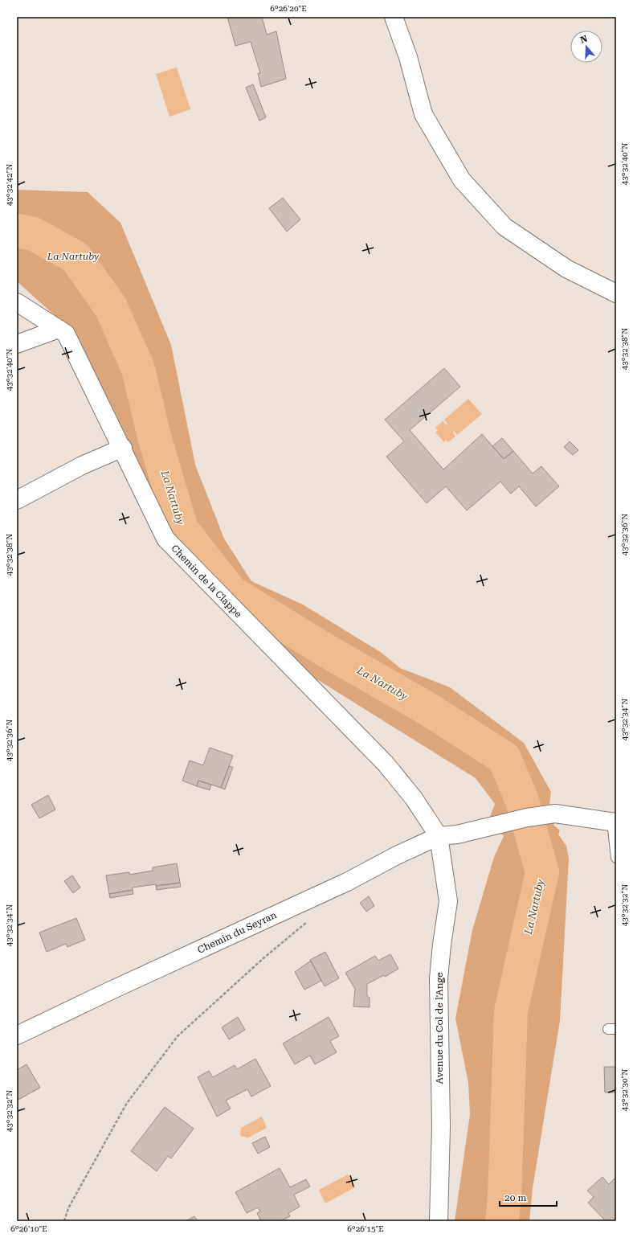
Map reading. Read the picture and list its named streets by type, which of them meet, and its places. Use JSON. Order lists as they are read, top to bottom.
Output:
{
  "streets": {
    "street": ["Chemin de la Clappe", "Chemin du Seyran", "Avenue du Col de l'Ange"]
  },
  "crossings": [
    ["Chemin de la Clappe", "Chemin du Seyran"],
    ["Chemin de la Clappe", "Avenue du Col de l'Ange"],
    ["Chemin du Seyran", "Avenue du Col de l'Ange"]
  ],
  "water": ["La Nartuby"],
  "parks": ["La Nartuby"],
  "scale_bar": "20 m",
  "north": "top",
  "coordinates": [
    "6°26'20\"E",
    "43°32'40\"N",
    "43°32'42\"N",
    "43°32'38\"N",
    "43°32'36\"N",
    "43°32'34\"N",
    "43°32'32\"N",
    "43°32'30\"N",
    "6°26'10\"E",
    "6°26'15\"E"
  ]
}
